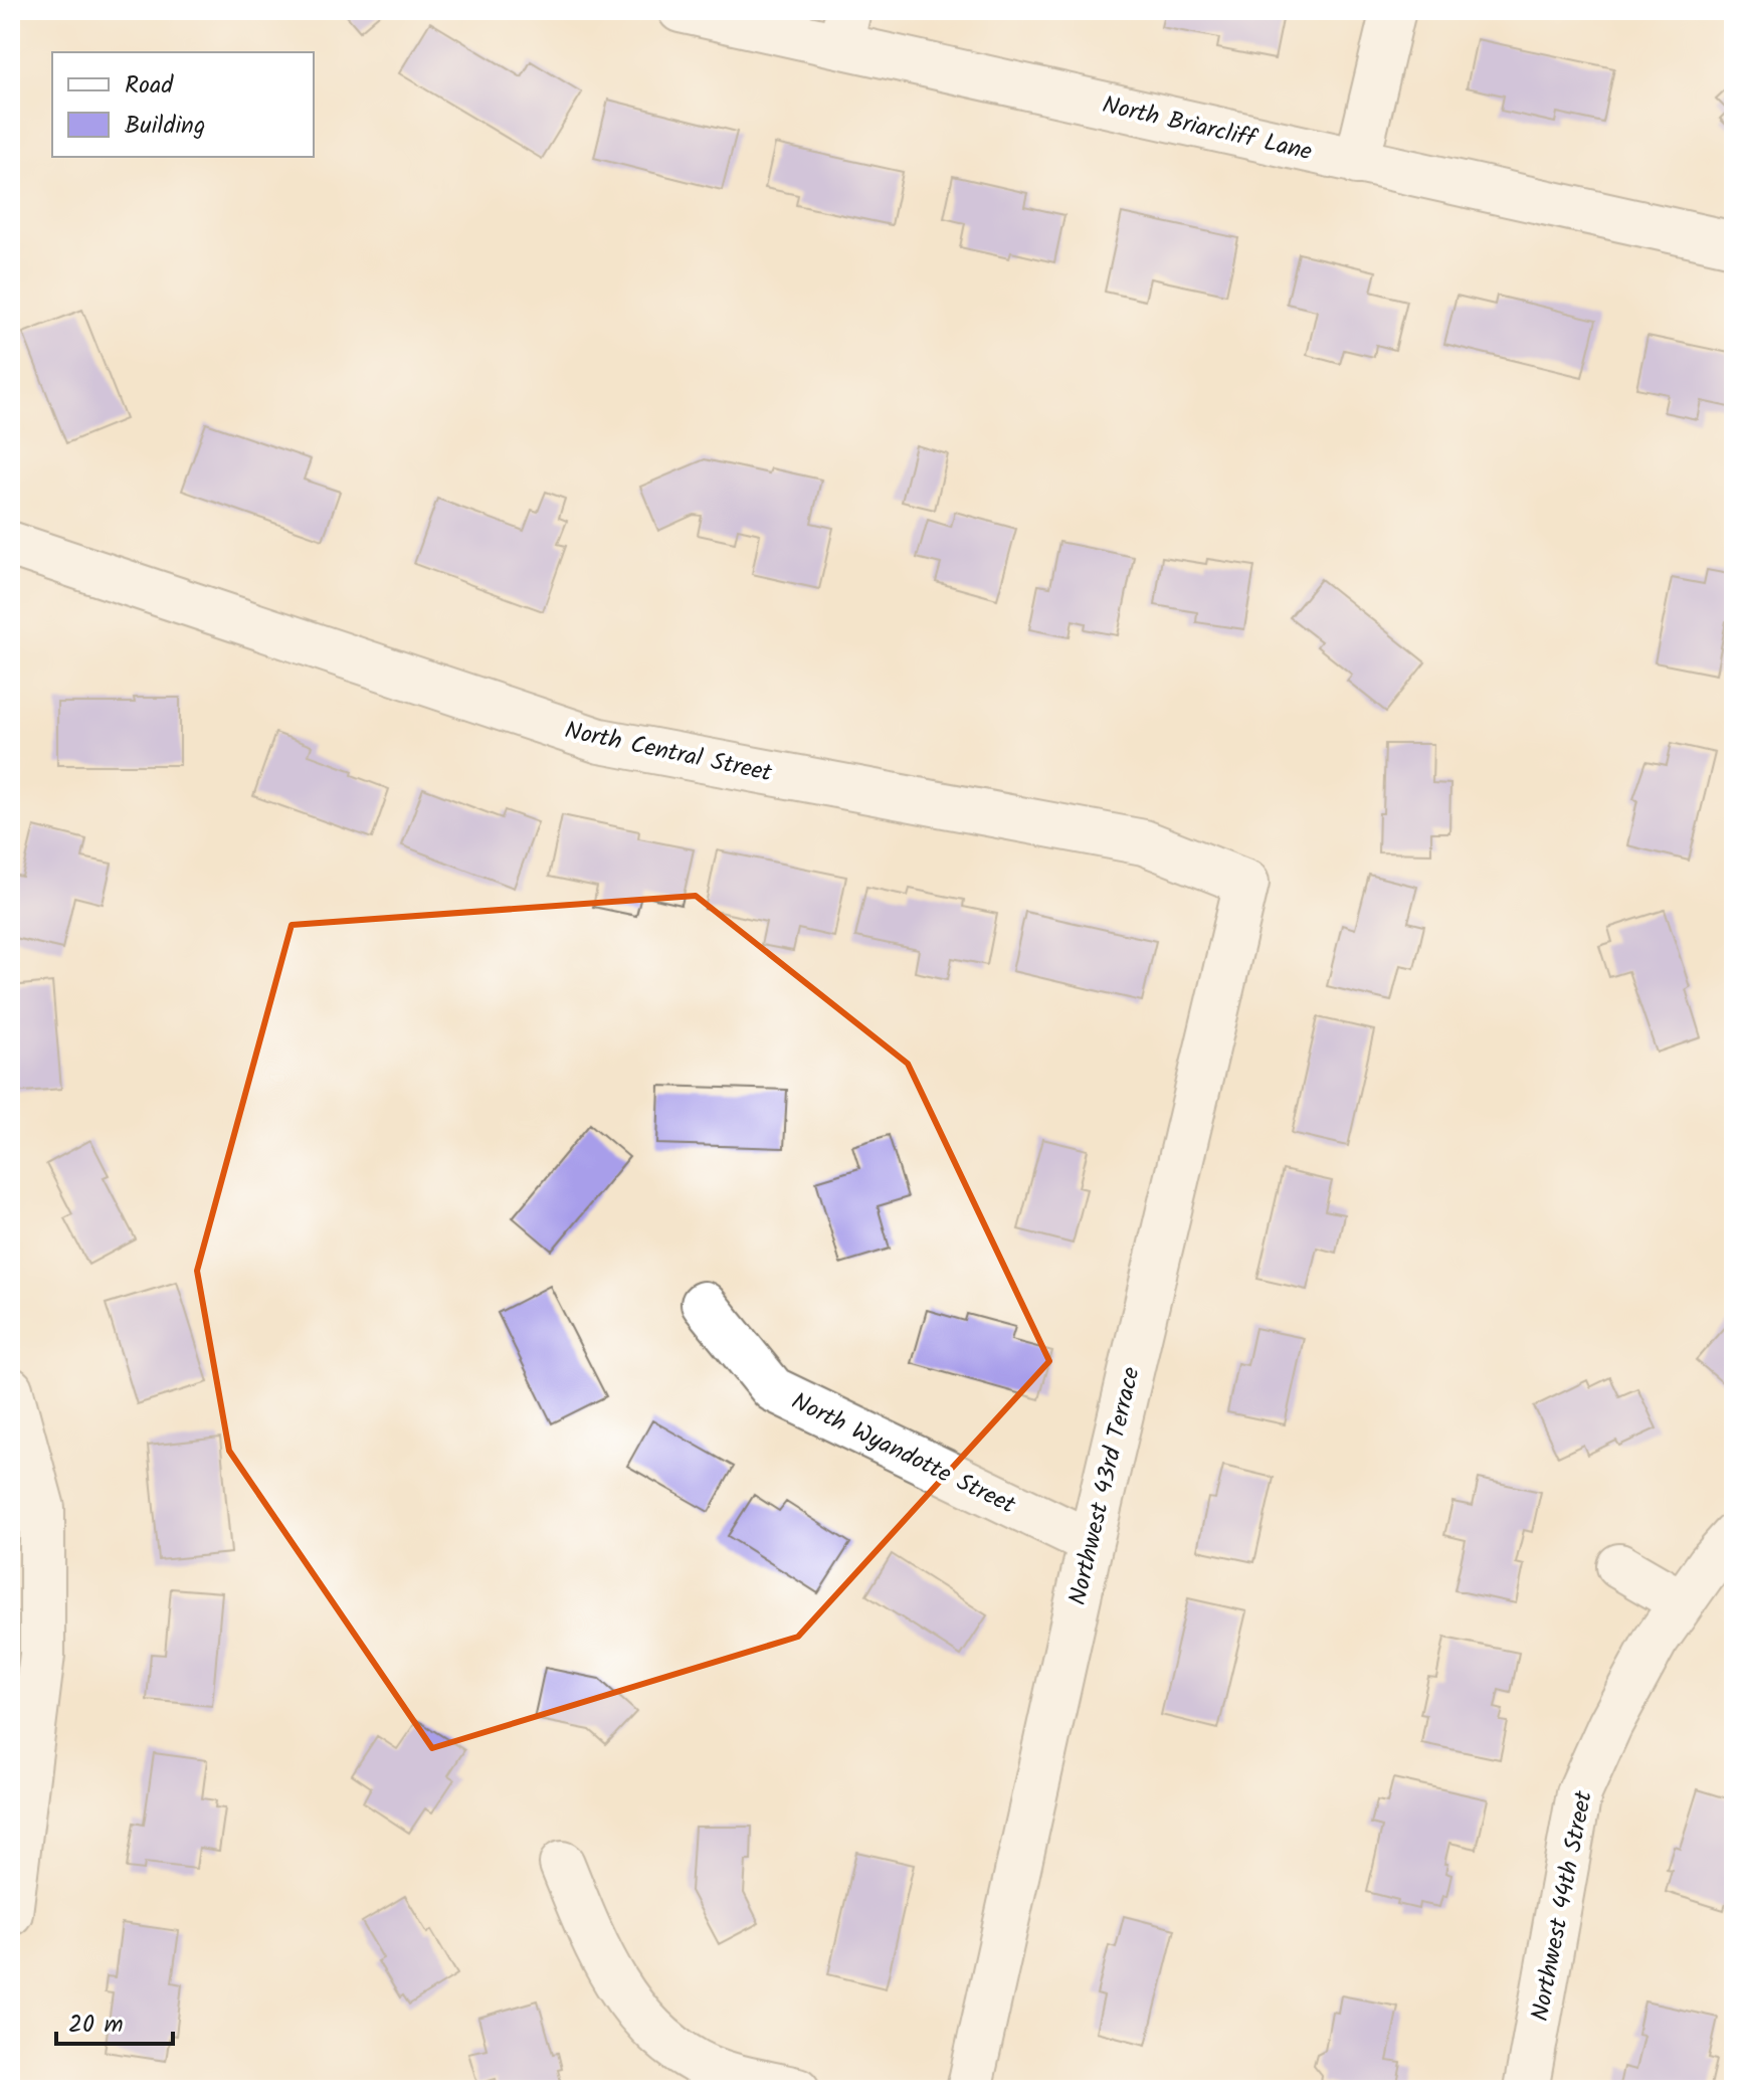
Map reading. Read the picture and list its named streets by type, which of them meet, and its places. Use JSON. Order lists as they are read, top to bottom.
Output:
{
  "streets": {
    "street": [
      "North Briarcliff Lane",
      "North Central Street",
      "North Wyandotte Street",
      "Northwest 43rd Terrace",
      "Northwest 44th Street"
    ]
  },
  "crossings": [
    ["North Central Street", "Northwest 43rd Terrace"],
    ["North Wyandotte Street", "Northwest 43rd Terrace"]
  ],
  "legend": ["Road", "Building"],
  "scale_bar": "20 m"
}
